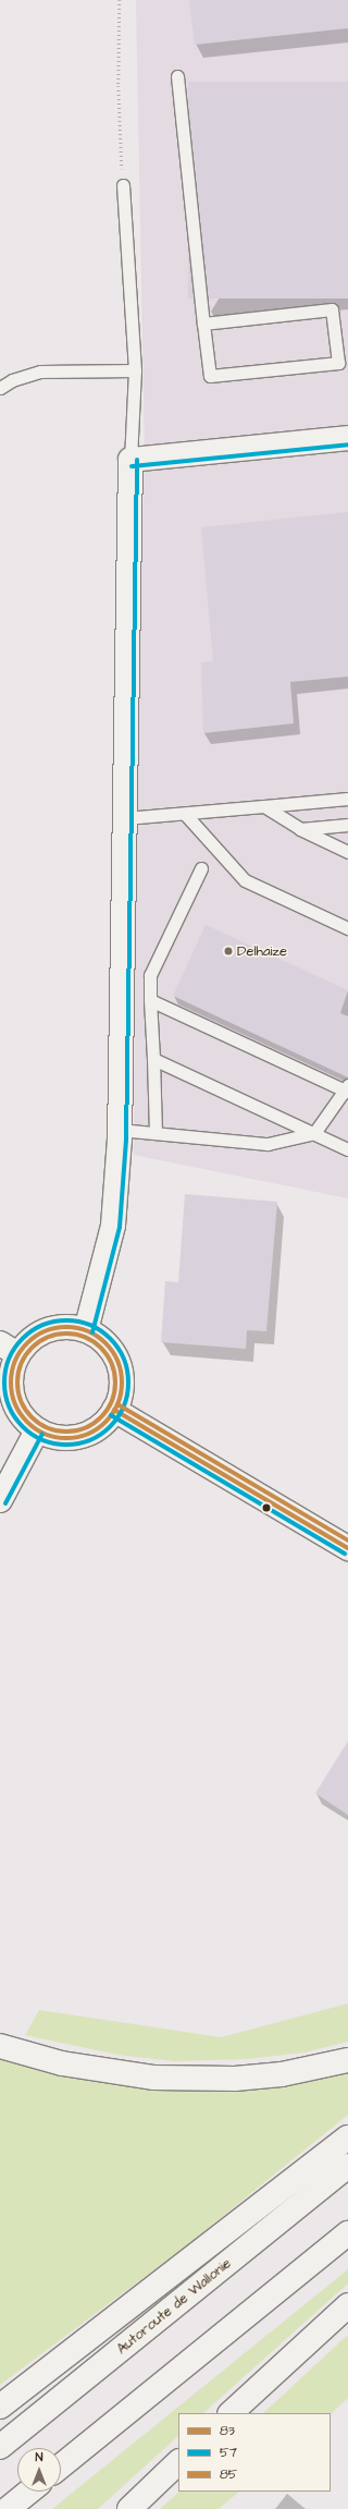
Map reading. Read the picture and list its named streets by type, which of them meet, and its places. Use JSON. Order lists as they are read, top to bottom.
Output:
{
  "streets": {
    "main road": ["Autoroute de Wallonie"]
  },
  "places": ["Delhaize"],
  "lines": ["transit line 57", "transit line 83", "transit line 85"],
  "legend": ["83", "57", "85"],
  "north": "top"
}
